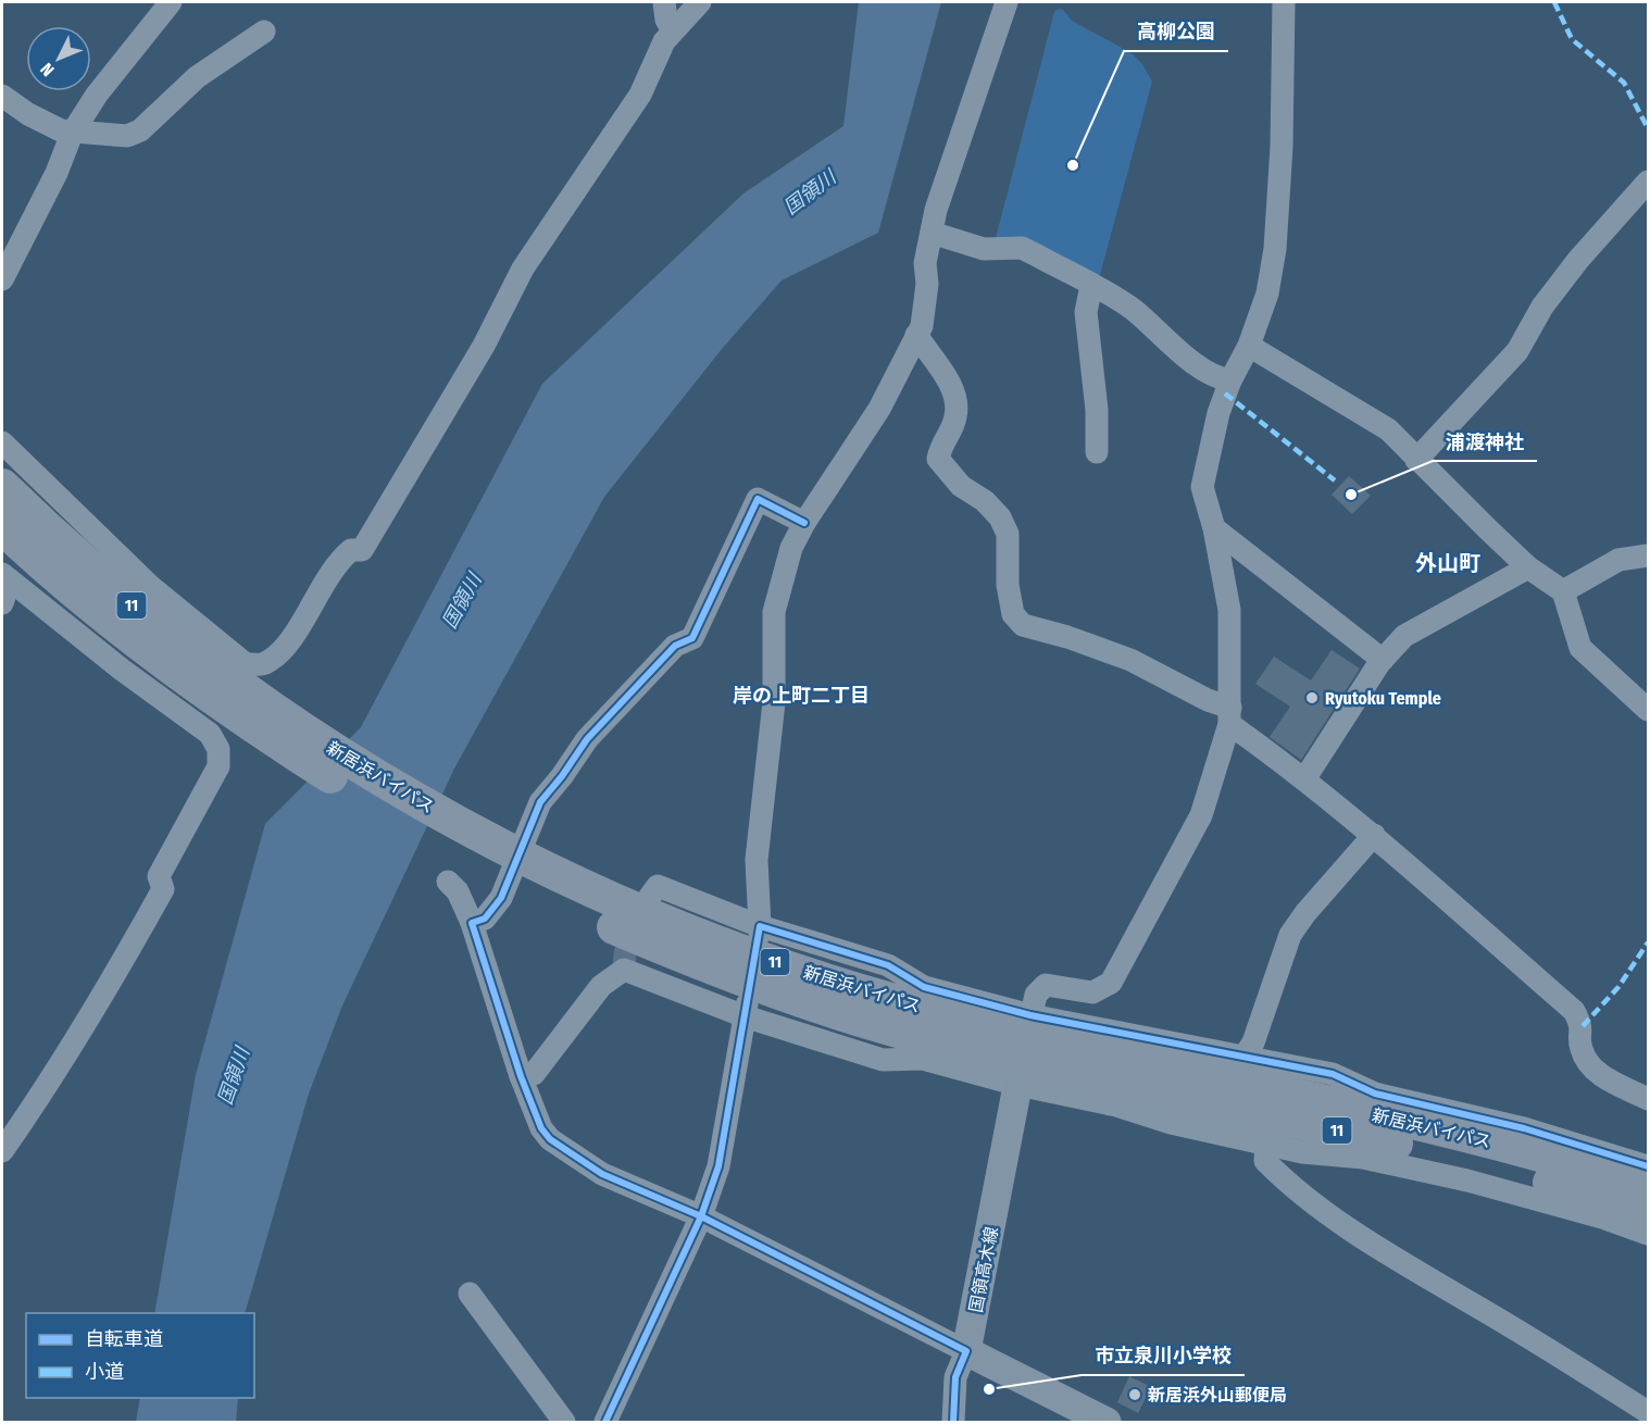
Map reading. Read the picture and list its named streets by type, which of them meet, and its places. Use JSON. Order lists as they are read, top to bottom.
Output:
{
  "streets": {
    "highway": ["11", "新居浜バイパス"],
    "main road": ["国領高木線"]
  },
  "crossings": [
    ["新居浜バイパス", "国領高木線"]
  ],
  "districts": ["外山町", "岸の上町二丁目"],
  "water": ["国領川"],
  "places": [
    "高柳公園",
    "浦渡神社",
    "Ryutoku Temple",
    "市立泉川小学校",
    "新居浜外山郵便局"
  ],
  "legend": ["自転車道", "小道"],
  "north": "bottom left"
}
